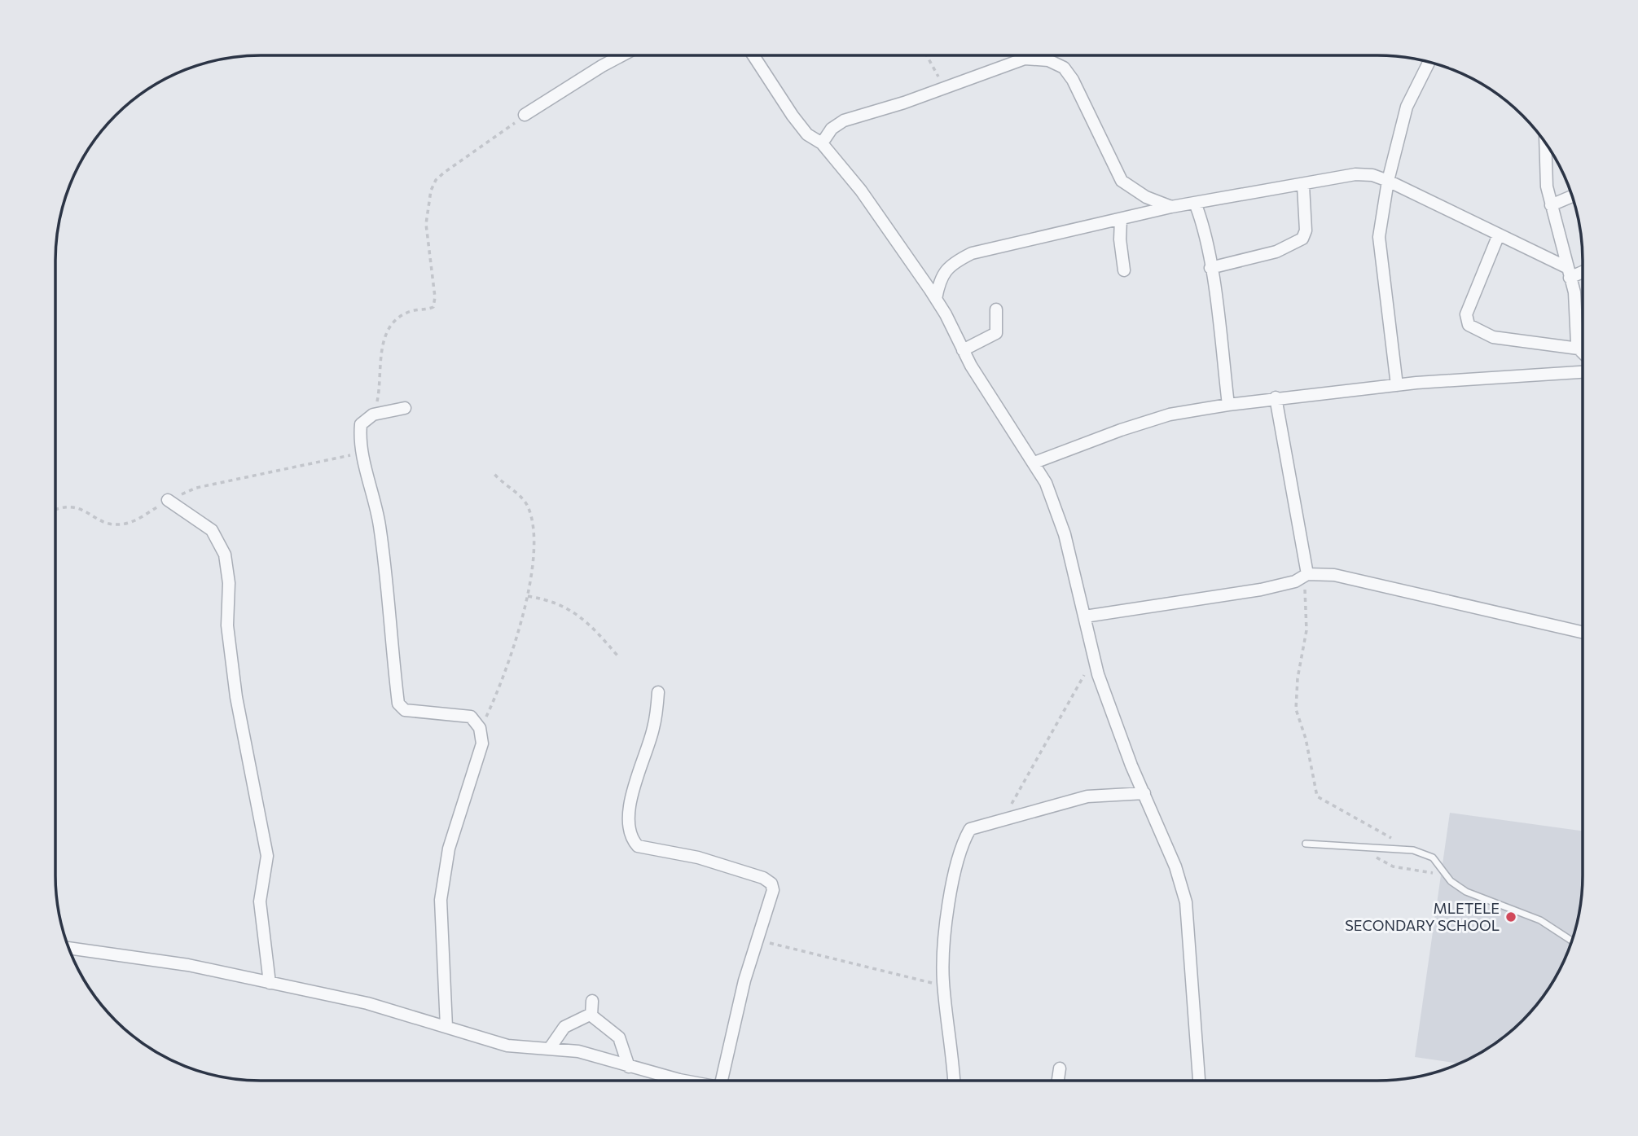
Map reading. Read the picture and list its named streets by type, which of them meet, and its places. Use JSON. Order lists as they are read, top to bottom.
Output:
{
  "places": ["MLETELE SECONDARY SCHOOL"]
}
